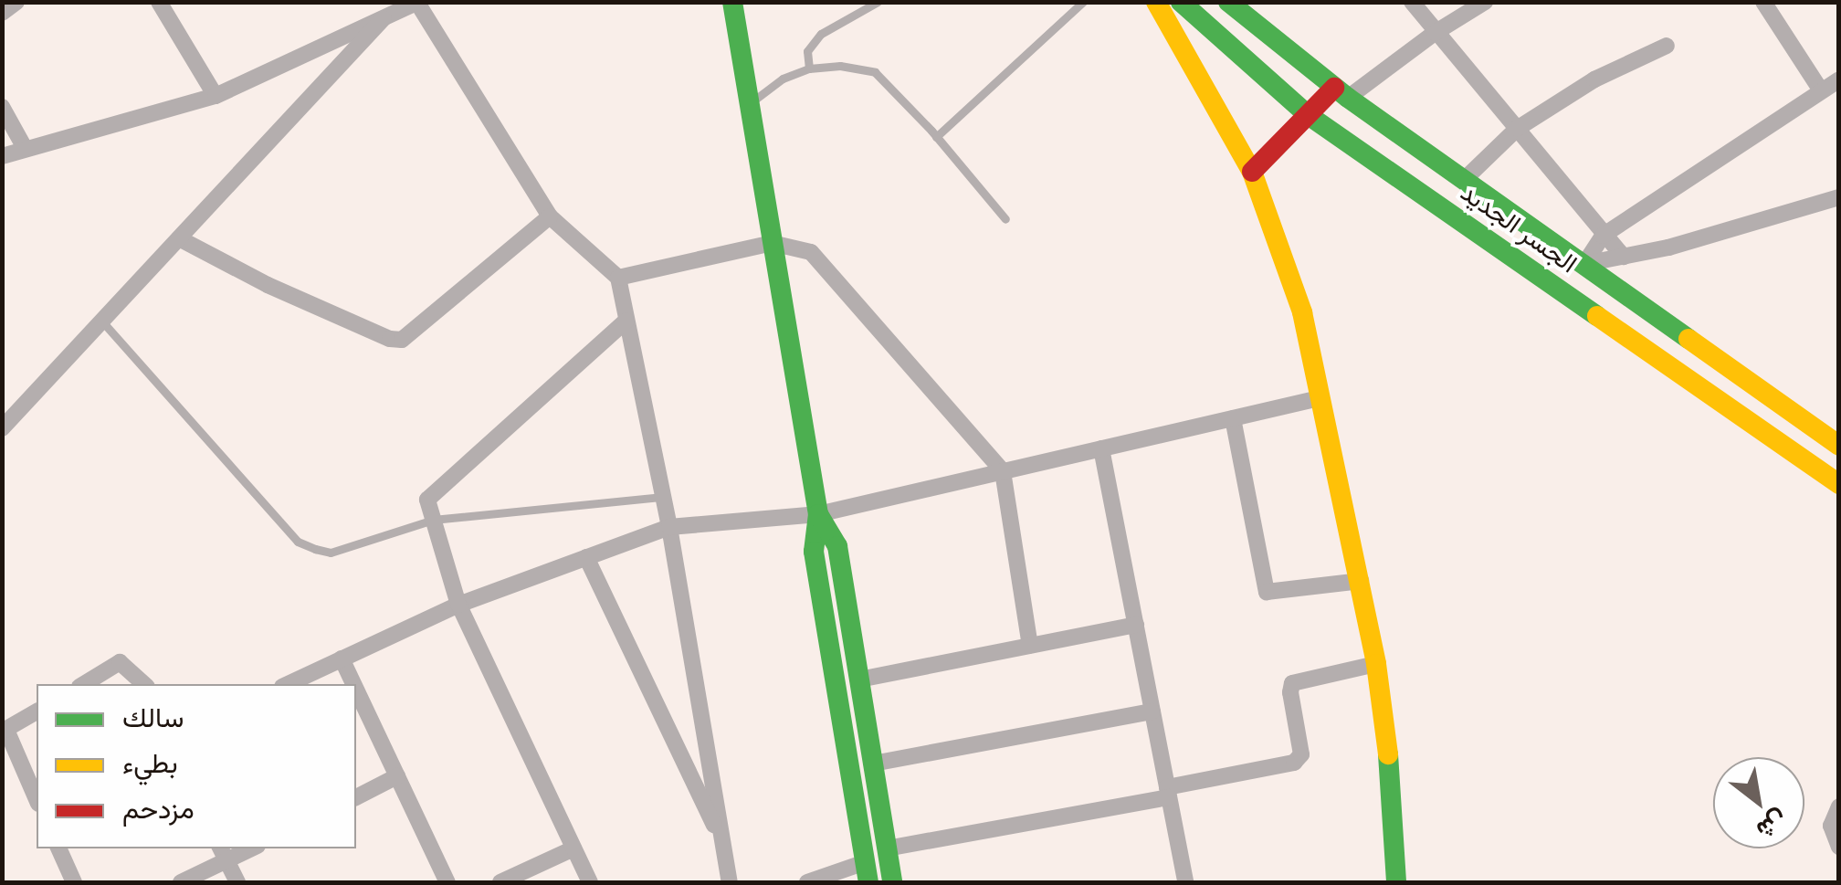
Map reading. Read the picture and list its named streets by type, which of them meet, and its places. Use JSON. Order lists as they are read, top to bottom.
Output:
{
  "streets": {
    "street": ["الجسر الجديد"]
  },
  "legend": ["سالك", "بطيء", "مزدحم"],
  "north": "bottom right"
}
